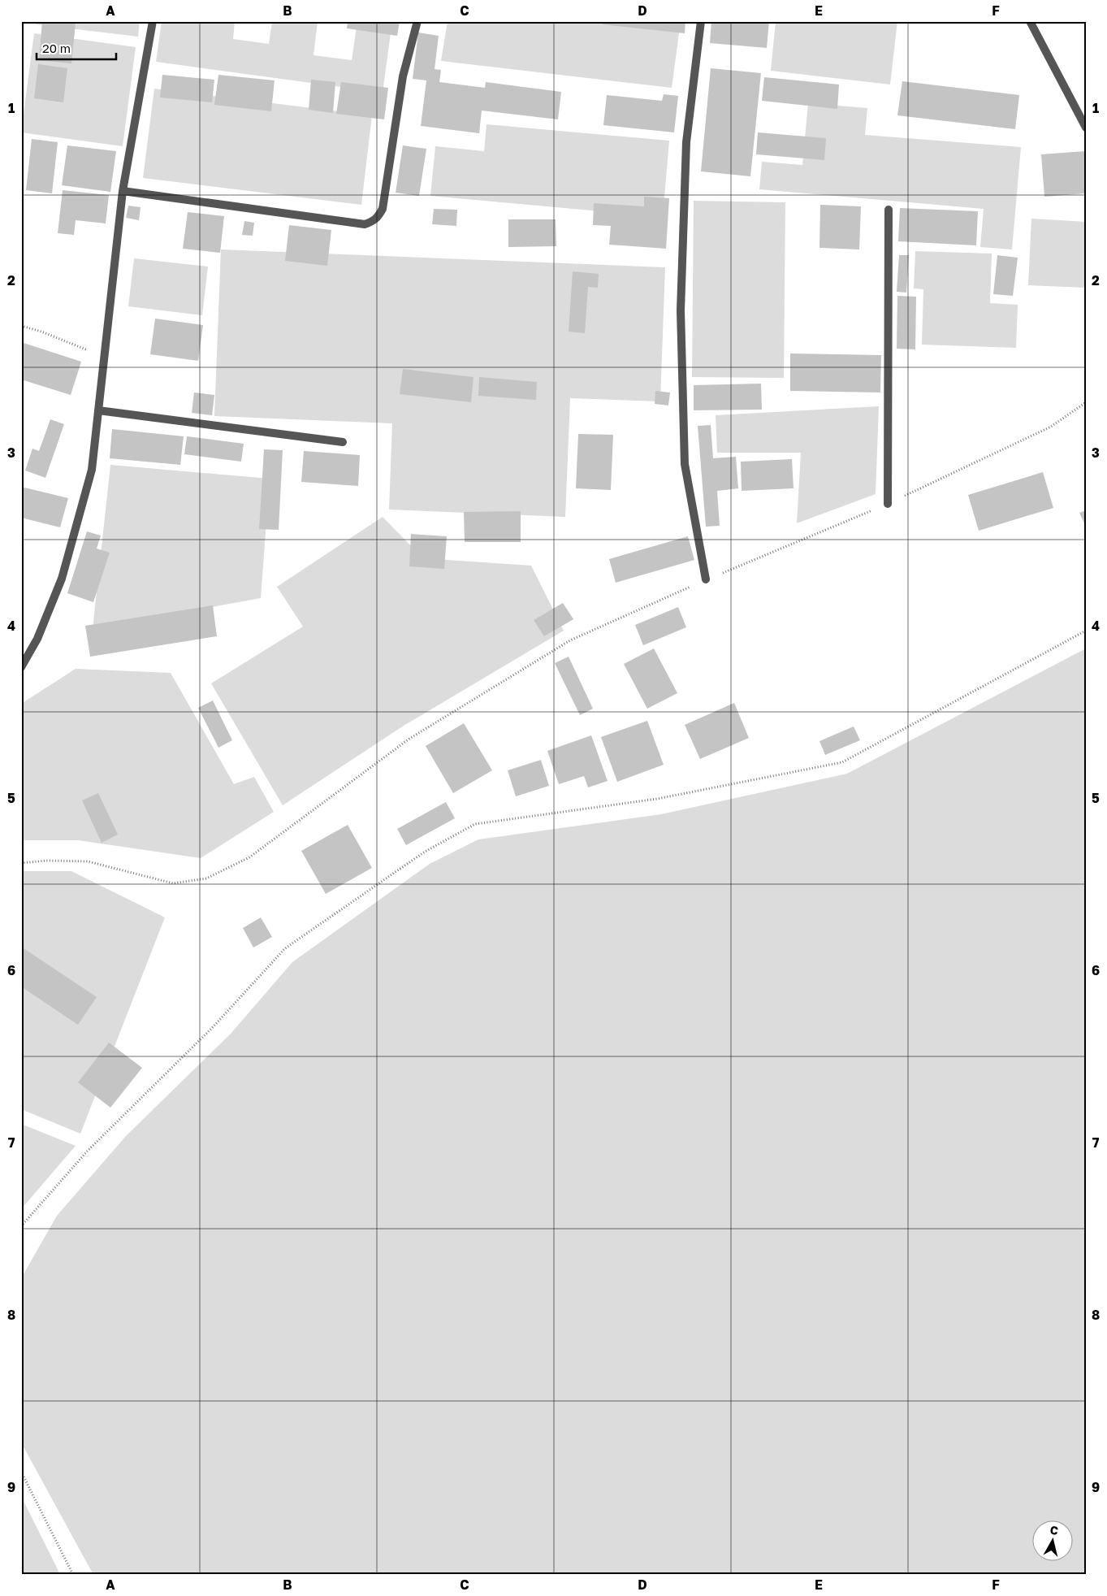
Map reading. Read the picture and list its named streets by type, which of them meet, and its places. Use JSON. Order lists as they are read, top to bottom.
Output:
{
  "scale_bar": "20 m",
  "north": "top",
  "grid": {
    "columns": [
      "A",
      "B",
      "C",
      "D",
      "E",
      "F"
    ],
    "rows": [
      "1",
      "2",
      "3",
      "4",
      "5",
      "6",
      "7",
      "8",
      "9"
    ]
  }
}
